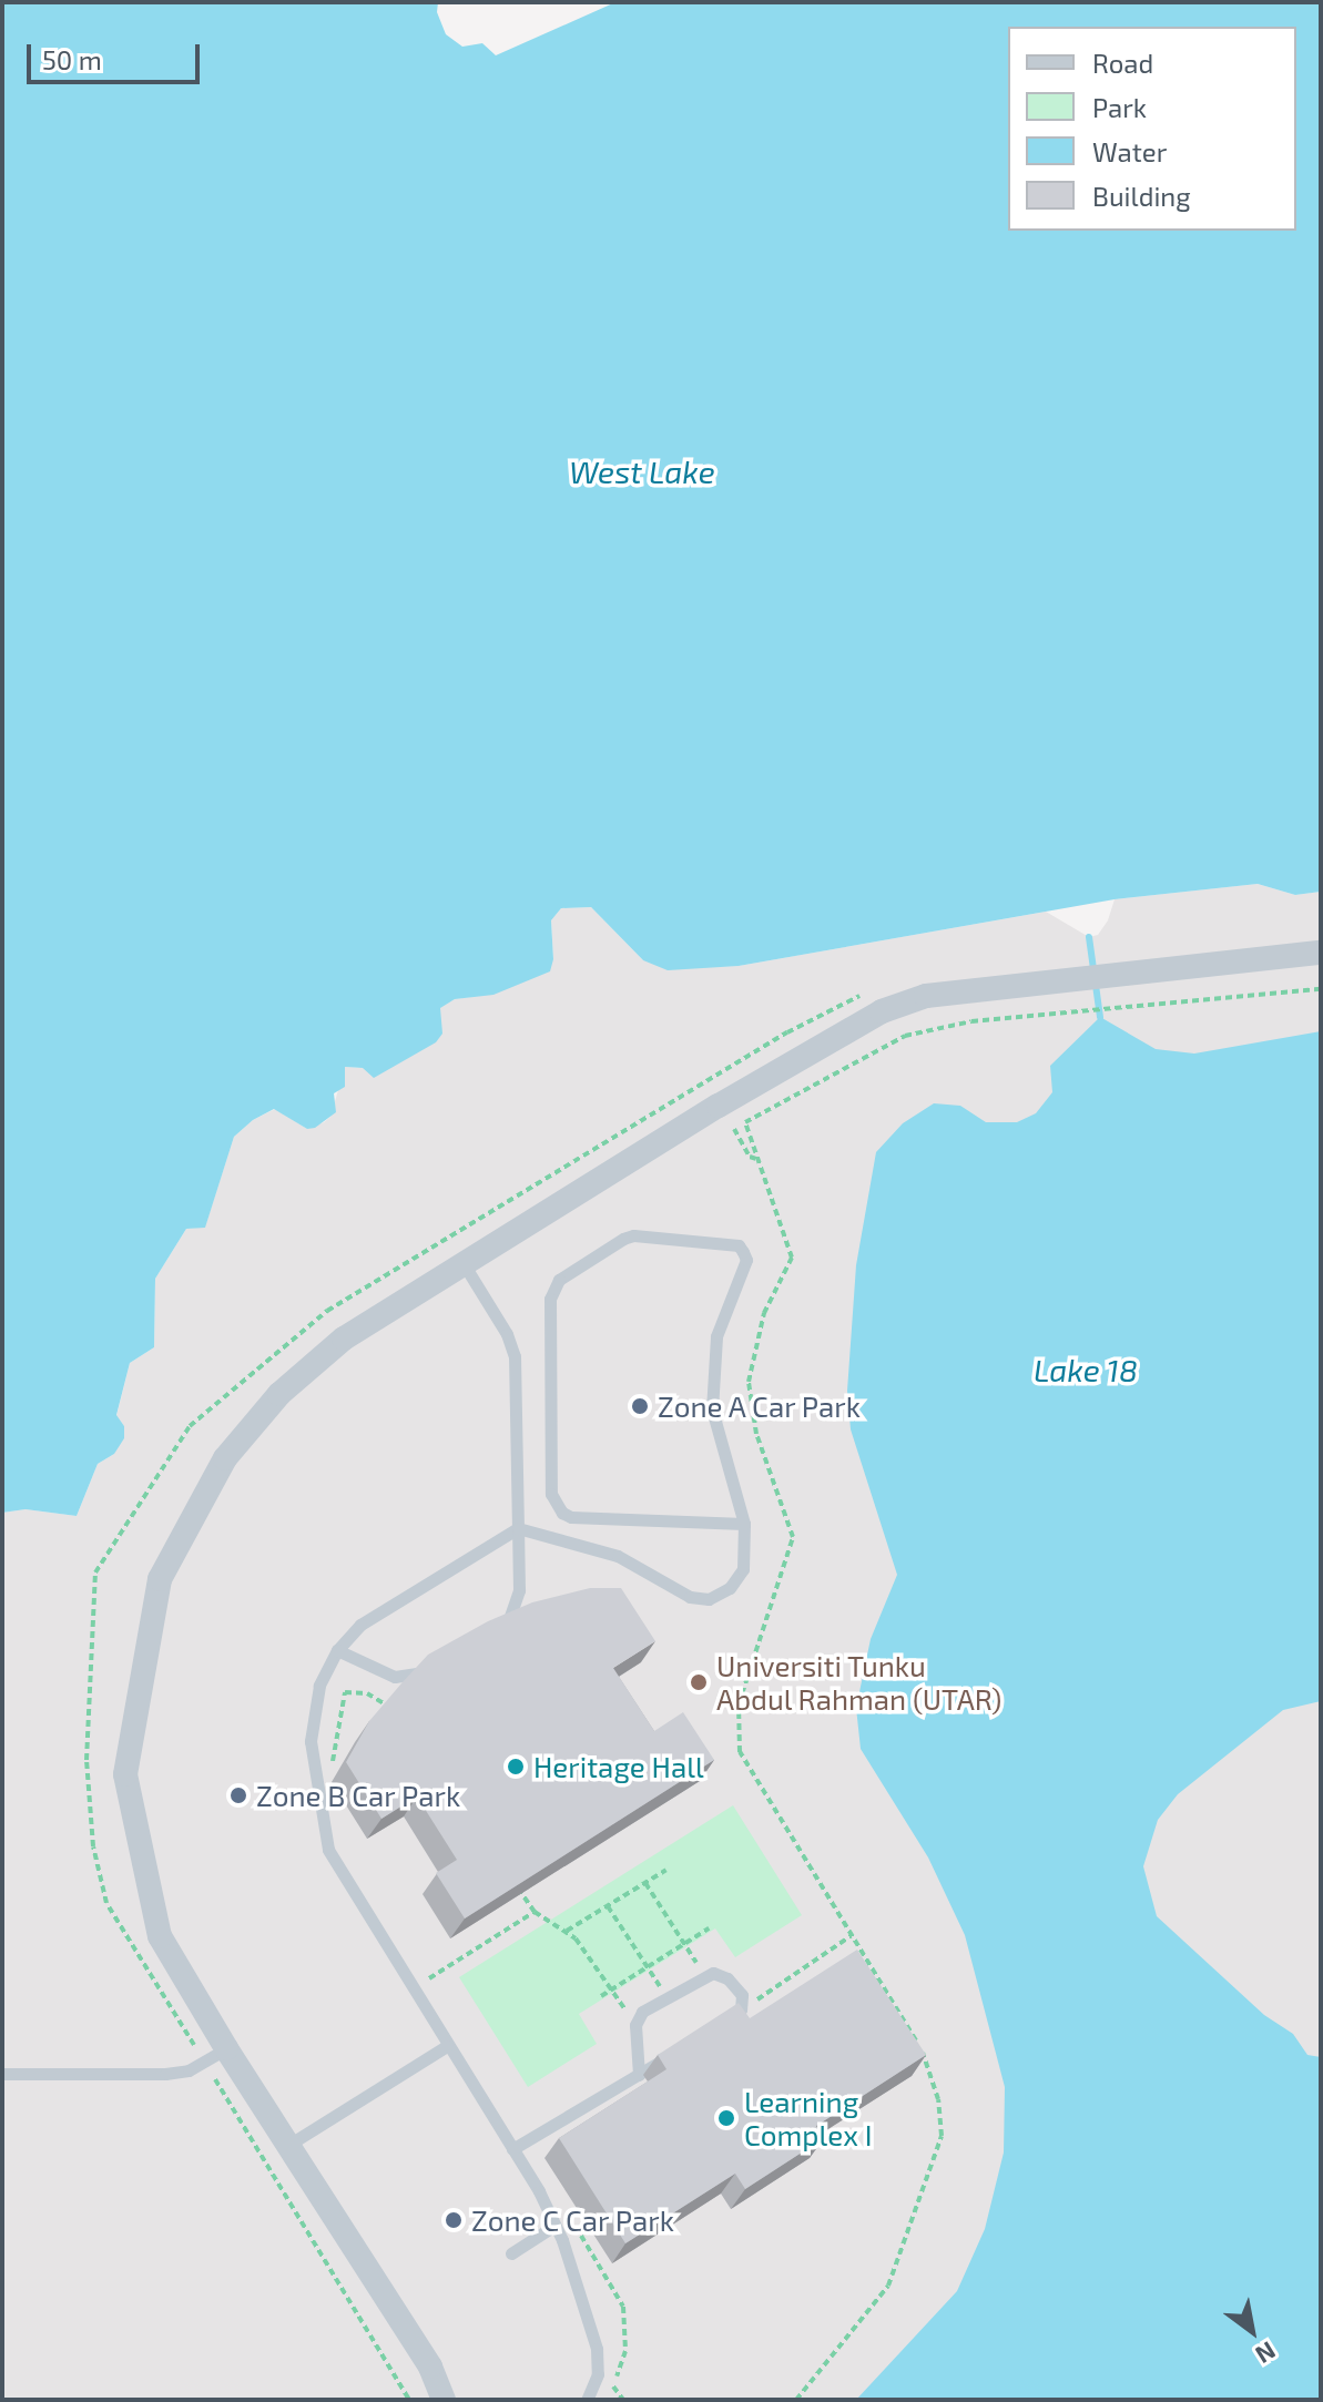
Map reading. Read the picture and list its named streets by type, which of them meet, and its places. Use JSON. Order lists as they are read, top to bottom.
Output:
{
  "water": ["West Lake", "Lake 18"],
  "places": [
    "Zone A Car Park",
    "Universiti Tunku Abdul Rahman (UTAR)",
    "Heritage Hall",
    "Zone B Car Park",
    "Learning Complex I",
    "Zone C Car Park"
  ],
  "legend": [
    "Road",
    "Park",
    "Water",
    "Building"
  ],
  "scale_bar": "50 m",
  "north": "bottom right"
}
